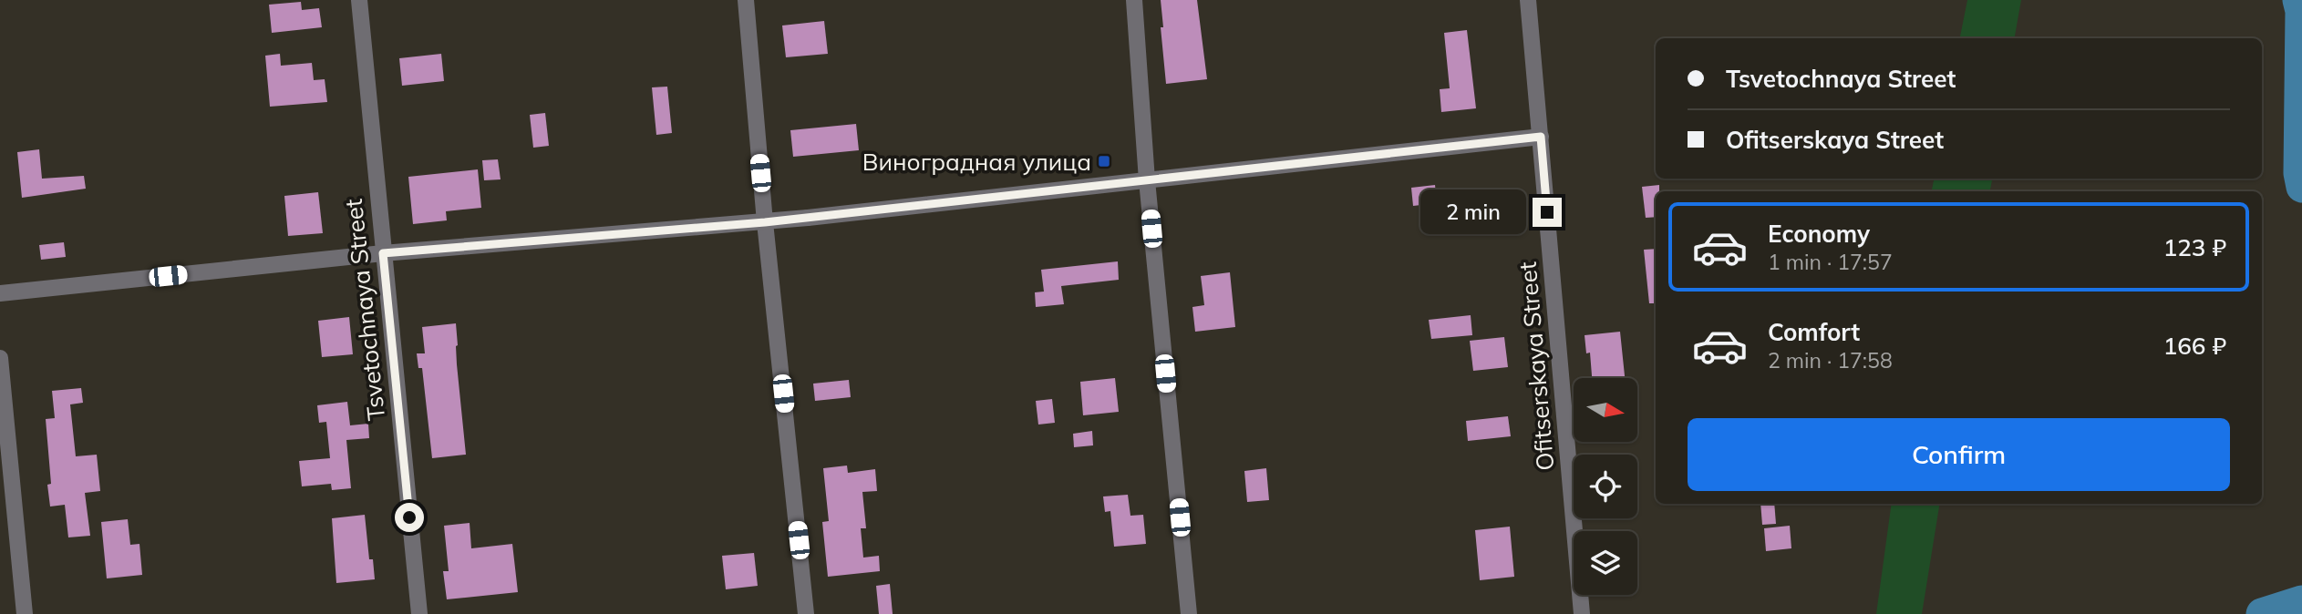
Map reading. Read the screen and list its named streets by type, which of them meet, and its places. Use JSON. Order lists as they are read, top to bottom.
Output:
{
  "streets": {
    "street": ["Tsvetochnaya Street", "Ofitserskaya Street"]
  },
  "places": {
    "transit": ["Виноградная улица"]
  },
  "north": "right",
  "page": {
    "banner": ["Tsvetochnaya Street", "Ofitserskaya Street"],
    "bubble": "2 min",
    "list": [
      {
        "name": "Economy",
        "note": "1 min · 17:57",
        "value": "123 ₽"
      },
      {
        "name": "Comfort",
        "note": "2 min · 17:58",
        "value": "166 ₽"
      }
    ],
    "buttons": "Confirm"
  }
}
